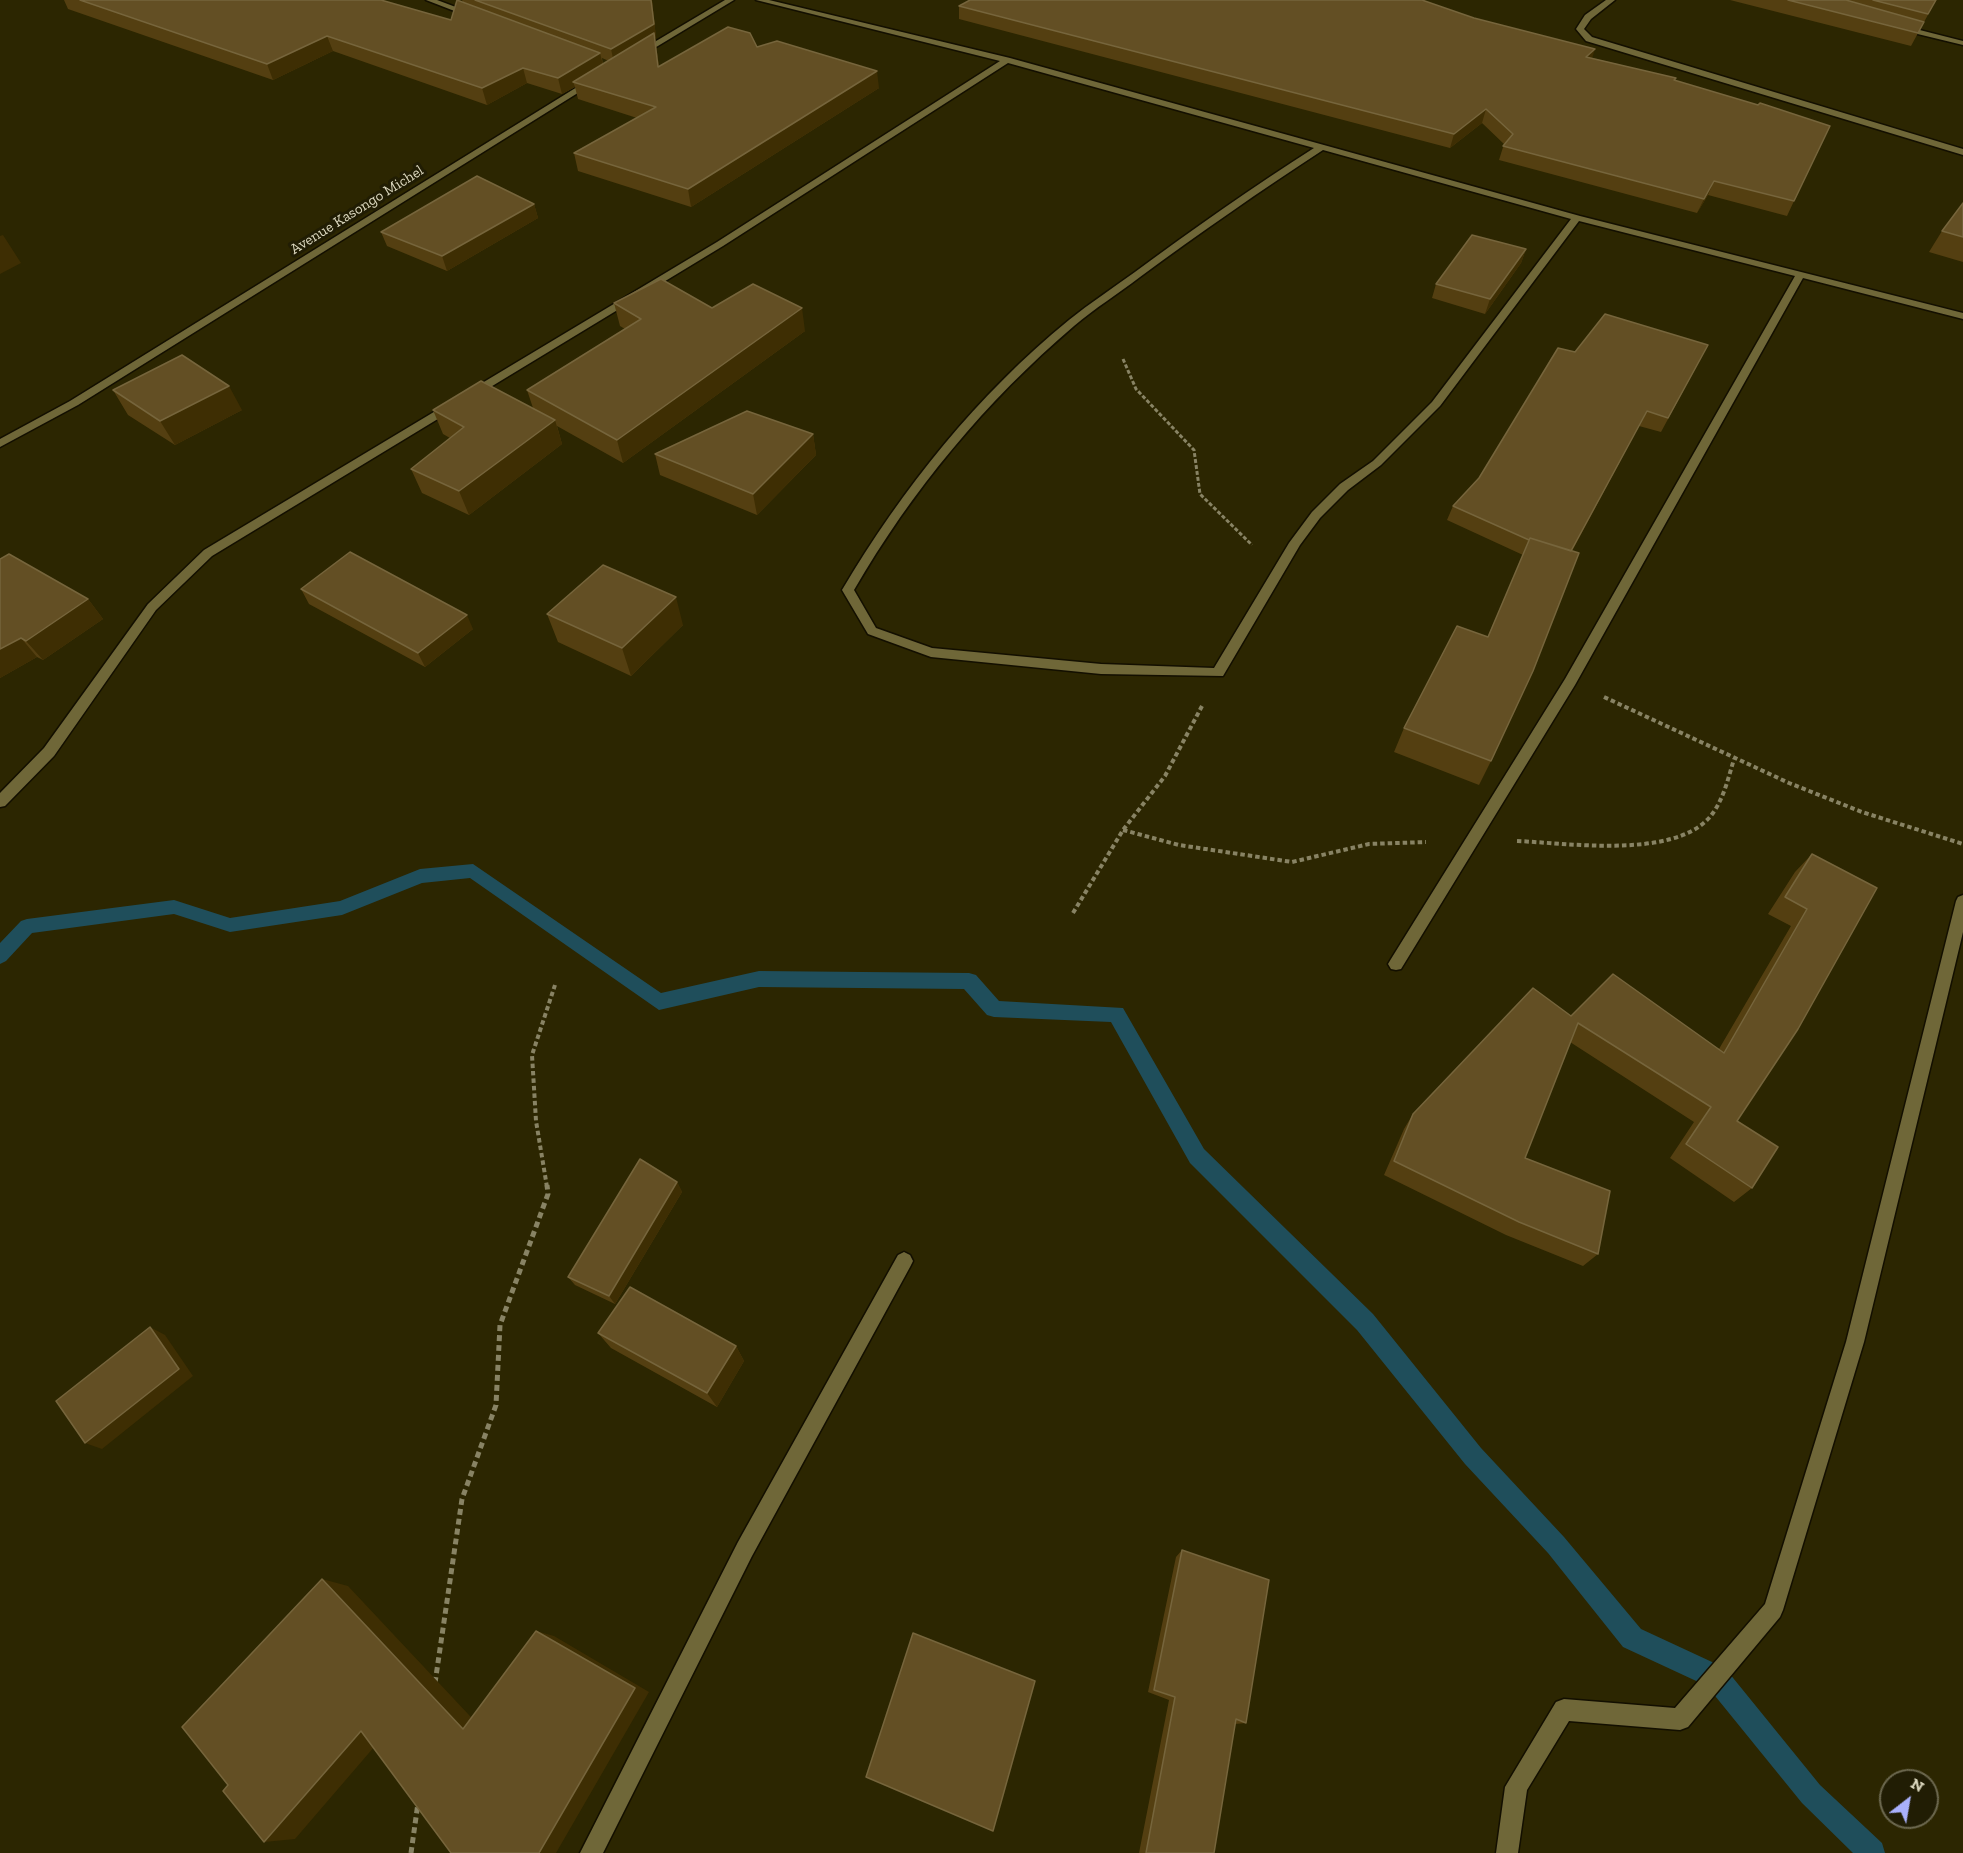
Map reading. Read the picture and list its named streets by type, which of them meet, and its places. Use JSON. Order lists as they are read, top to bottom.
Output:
{
  "streets": {
    "street": ["Avenue Kasongo Michel"]
  },
  "north": "top right"
}
